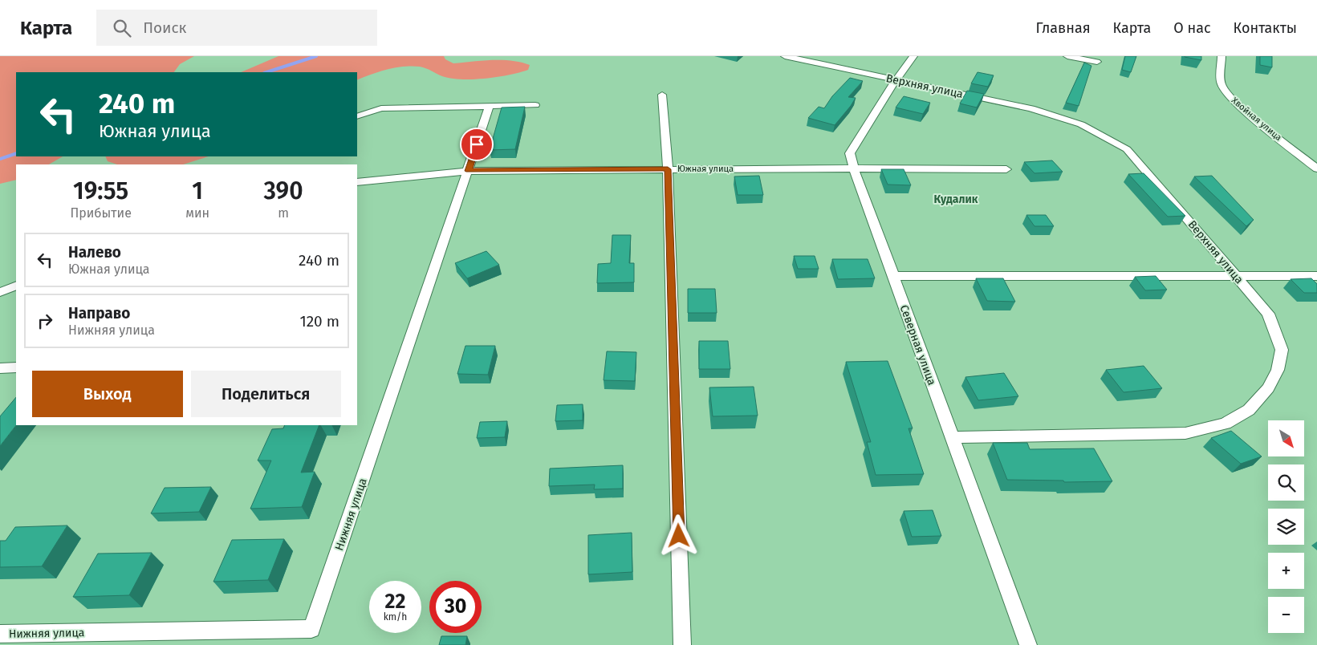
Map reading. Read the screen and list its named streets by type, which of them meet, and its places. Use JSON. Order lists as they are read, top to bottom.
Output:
{
  "streets": {
    "street": [
      "Верхняя улица",
      "Хвойная улица",
      "Южная улица",
      "Северная улица",
      "Нижняя улица"
    ]
  },
  "crossings": [
    ["Верхняя улица", "Северная улица"],
    ["Южная улица", "Северная улица"],
    ["Южная улица", "Нижняя улица"]
  ],
  "districts": ["Кудалик"],
  "north": "bottom right",
  "page": {
    "header": "Карта",
    "search": "Поиск",
    "nav": [
      "Главная",
      "Карта",
      "О нас",
      "Контакты"
    ],
    "turn": ["240 m", "Южная улица"],
    "eta": [
      "19:55",
      "Прибытие",
      "1",
      "мин",
      "390",
      "m"
    ],
    "list": [
      {
        "name": "Налево",
        "note": "Южная улица",
        "value": "240 m"
      },
      {
        "name": "Направо",
        "note": "Нижняя улица",
        "value": "120 m"
      }
    ],
    "buttons": ["Выход", "Поделиться"],
    "map_buttons": ["+", "−"],
    "speed": "22 km/h",
    "limit": "30"
  }
}
